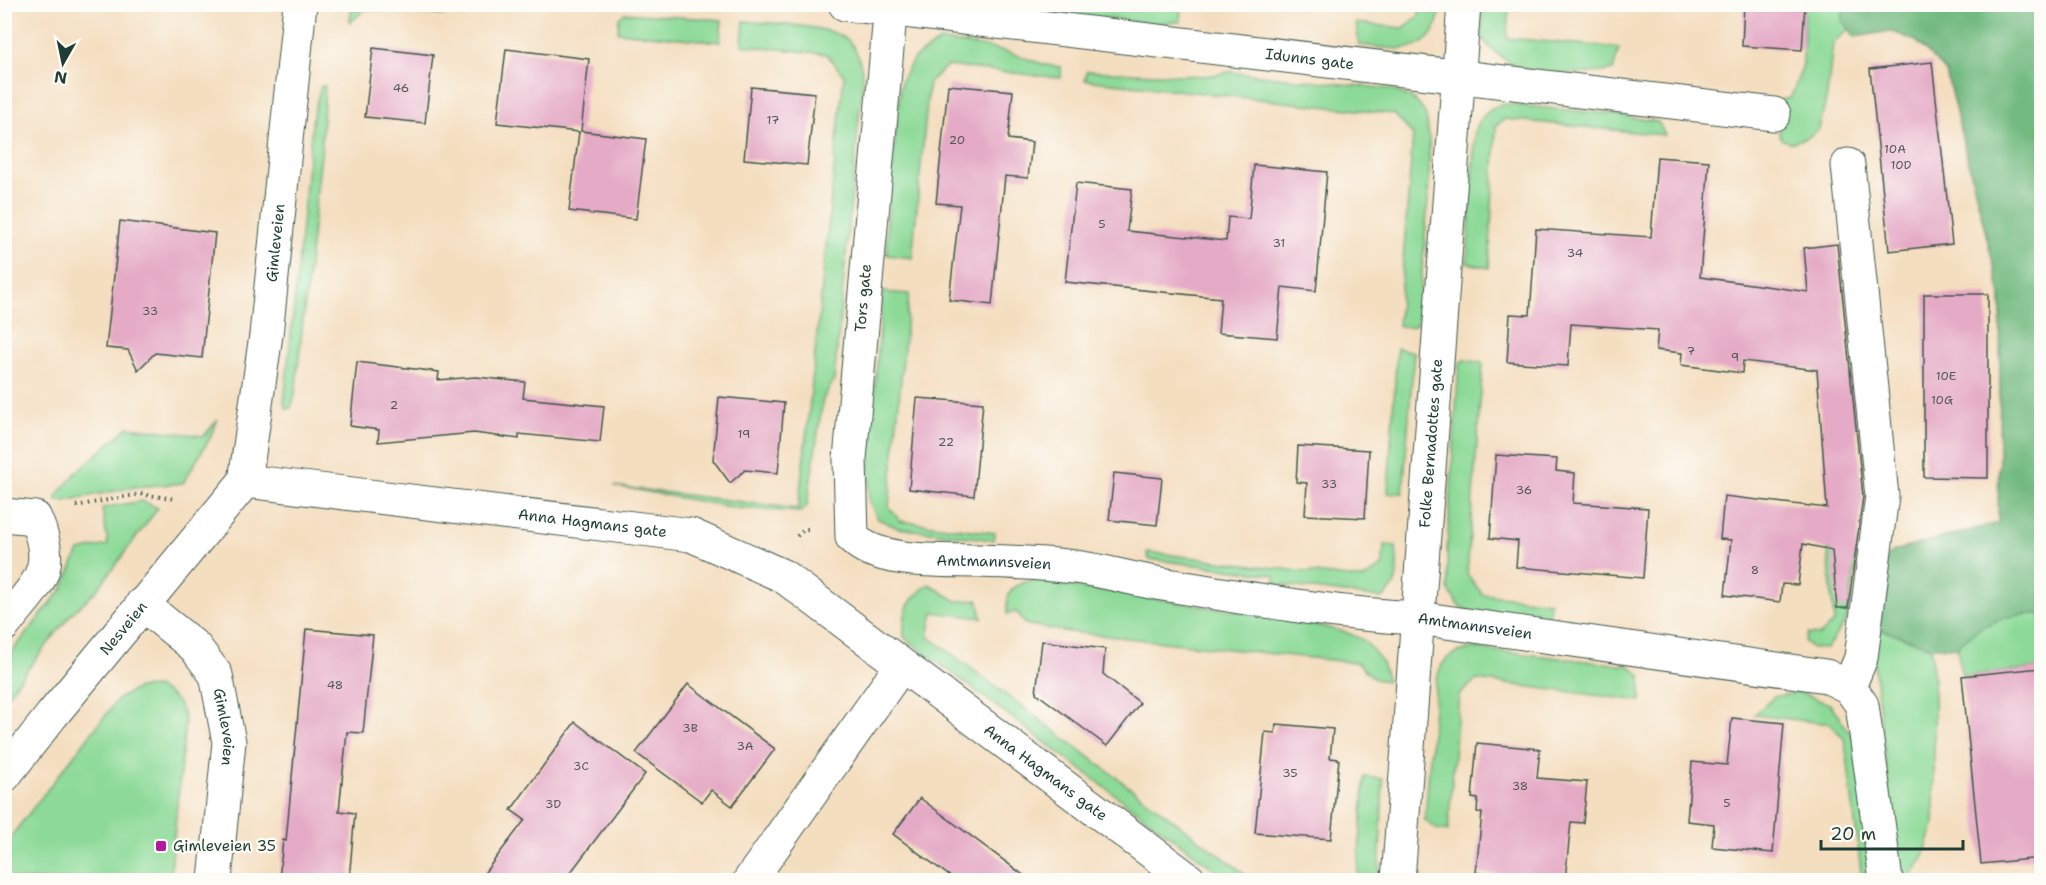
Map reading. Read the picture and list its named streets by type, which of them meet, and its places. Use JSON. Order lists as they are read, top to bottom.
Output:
{
  "streets": {
    "street": [
      "Idunns gate",
      "Gimleveien",
      "Tors gate",
      "Folke Bernadottes gate",
      "Anna Hagmans gate",
      "Amtmannsveien",
      "Nesveien"
    ]
  },
  "crossings": [
    ["Idunns gate", "Tors gate"],
    ["Idunns gate", "Folke Bernadottes gate"],
    ["Gimleveien", "Anna Hagmans gate"],
    ["Gimleveien", "Nesveien"],
    ["Tors gate", "Amtmannsveien"],
    ["Folke Bernadottes gate", "Amtmannsveien"],
    ["Anna Hagmans gate", "Nesveien"]
  ],
  "places": {
    "transit": ["Gimleveien 35"]
  },
  "house_numbers": [
    "46",
    "17",
    "20",
    "10A",
    "10D",
    "5",
    "31",
    "34",
    "33",
    "7",
    "9",
    "10E",
    "10G",
    "2",
    "19",
    "22",
    "33",
    "36",
    "8",
    "48",
    "3B",
    "3A",
    "3C",
    "35",
    "38",
    "5",
    "3D"
  ],
  "scale_bar": "20 m",
  "north": "bottom"
}
